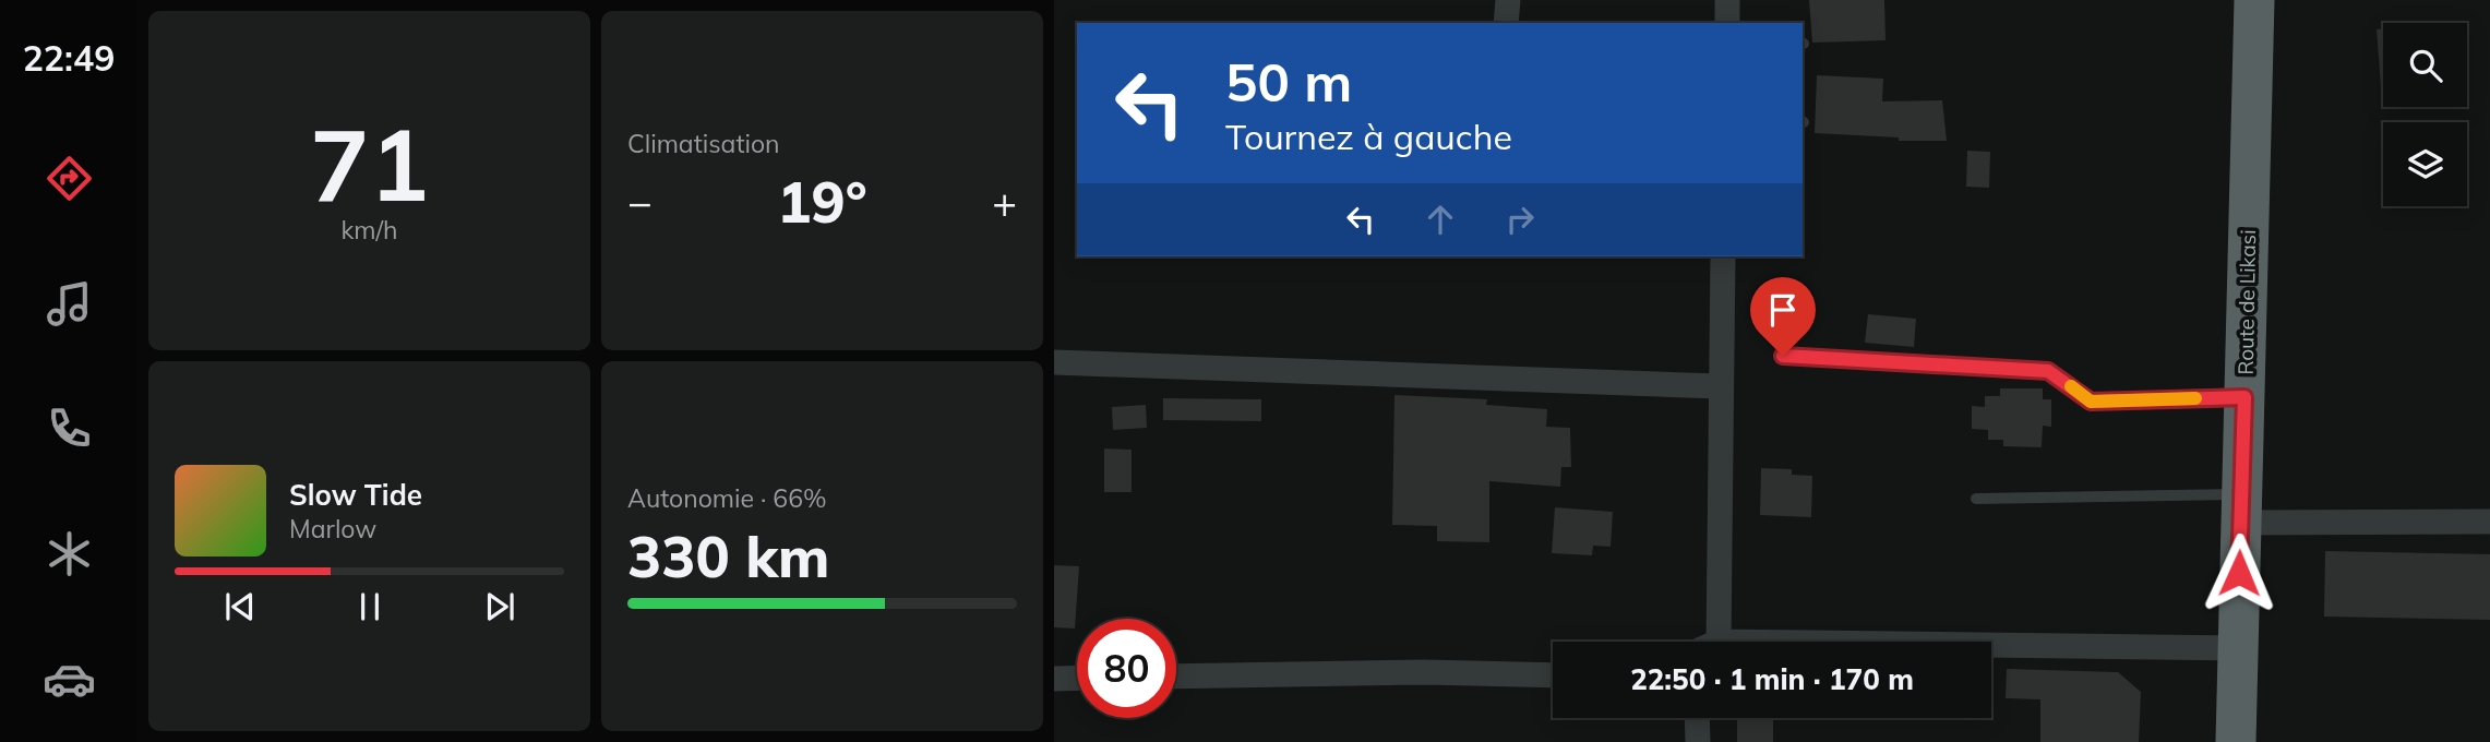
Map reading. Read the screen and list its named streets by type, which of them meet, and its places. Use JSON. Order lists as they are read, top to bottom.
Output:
{
  "streets": {
    "highway": ["Route de Likasi"]
  },
  "page": {
    "tabs": "22:49",
    "tile": [
      ["71", "km/h"],
      "Climatisation",
      ["Autonomie · 66%", "330 km"]
    ],
    "turn": ["50 m", "Tournez à gauche"],
    "heat": ["−", "19°", "+"],
    "song": ["Slow Tide", "Marlow"],
    "limit": "80",
    "trip": "22:50 · 1 min · 170 m"
  }
}
